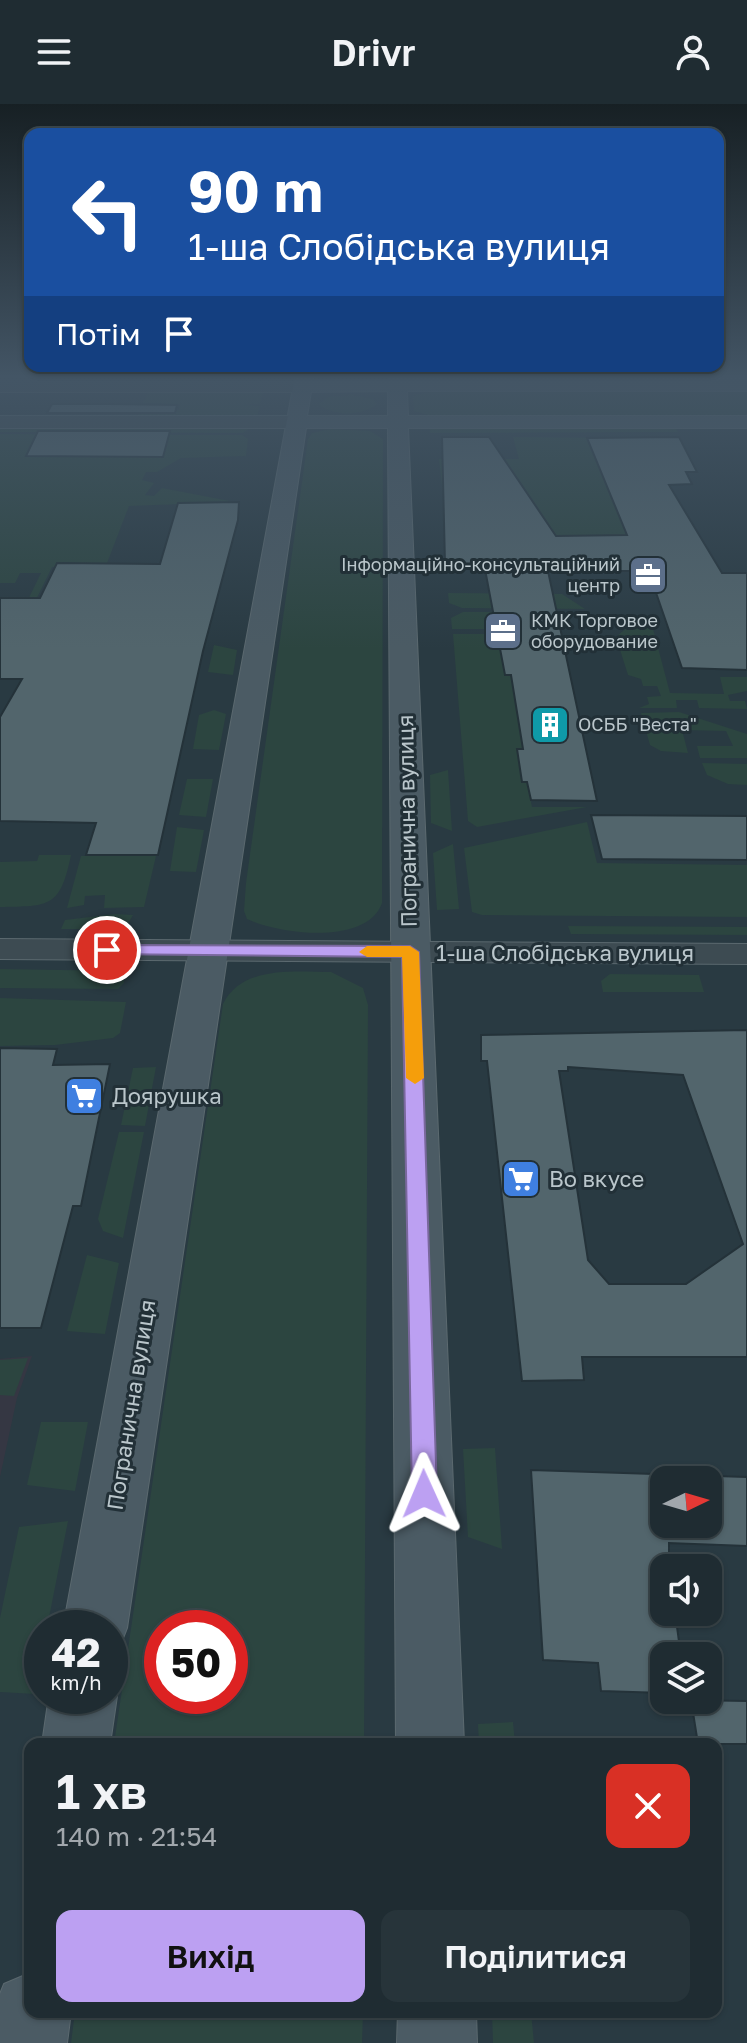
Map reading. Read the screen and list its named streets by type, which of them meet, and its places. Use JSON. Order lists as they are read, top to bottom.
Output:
{
  "streets": {
    "main road": ["Погранична вулиця"],
    "street": ["1-ша Слобідська вулиця"]
  },
  "crossings": [
    ["Погранична вулиця", "1-ша Слобідська вулиця"]
  ],
  "places": {
    "office": ["Інформаційно-консультаційний центр", "КМК Торговое оборудование"],
    "building": ["ОСББ \"Веста\""],
    "supermarket": ["Доярушка", "Во вкусе"]
  },
  "north": "right",
  "page": {
    "header": "Drivr",
    "turn": ["90 m", "1-ша Слобідська вулиця"],
    "then": "Потім",
    "speed": "42 km/h",
    "limit": "50",
    "heading": ["1 хв", "140 m · 21:54"],
    "buttons": ["Вихід", "Поділитися"]
  }
}
